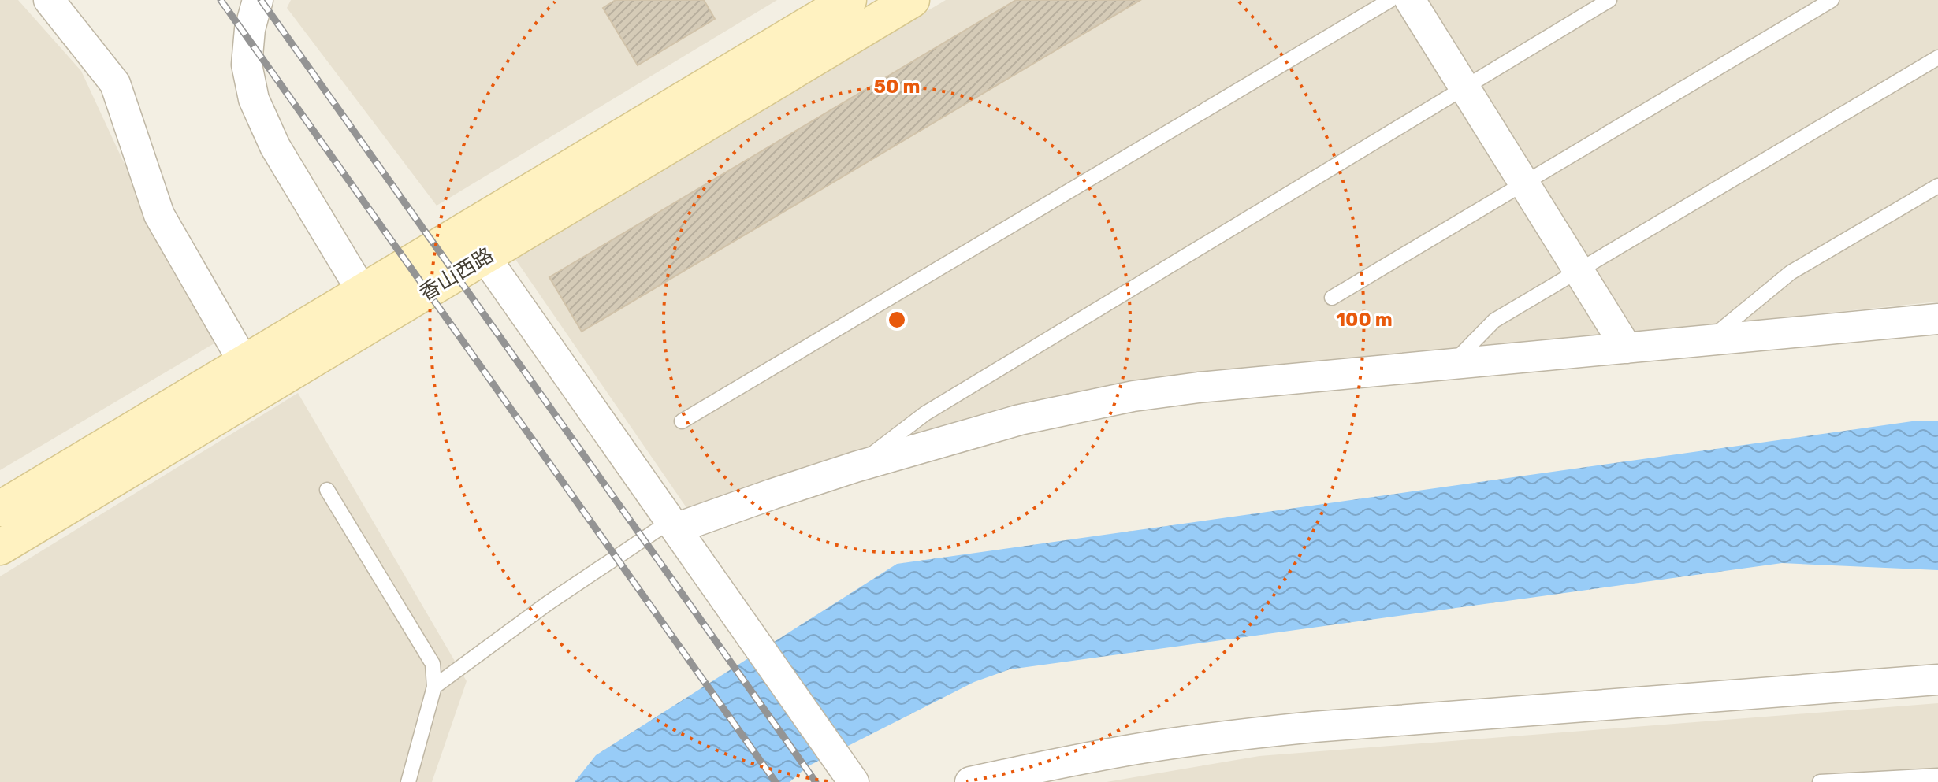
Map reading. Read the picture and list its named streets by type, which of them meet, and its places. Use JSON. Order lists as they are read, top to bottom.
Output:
{
  "streets": {
    "main road": ["香山西路"]
  },
  "rings": ["50 m", "100 m"]
}
